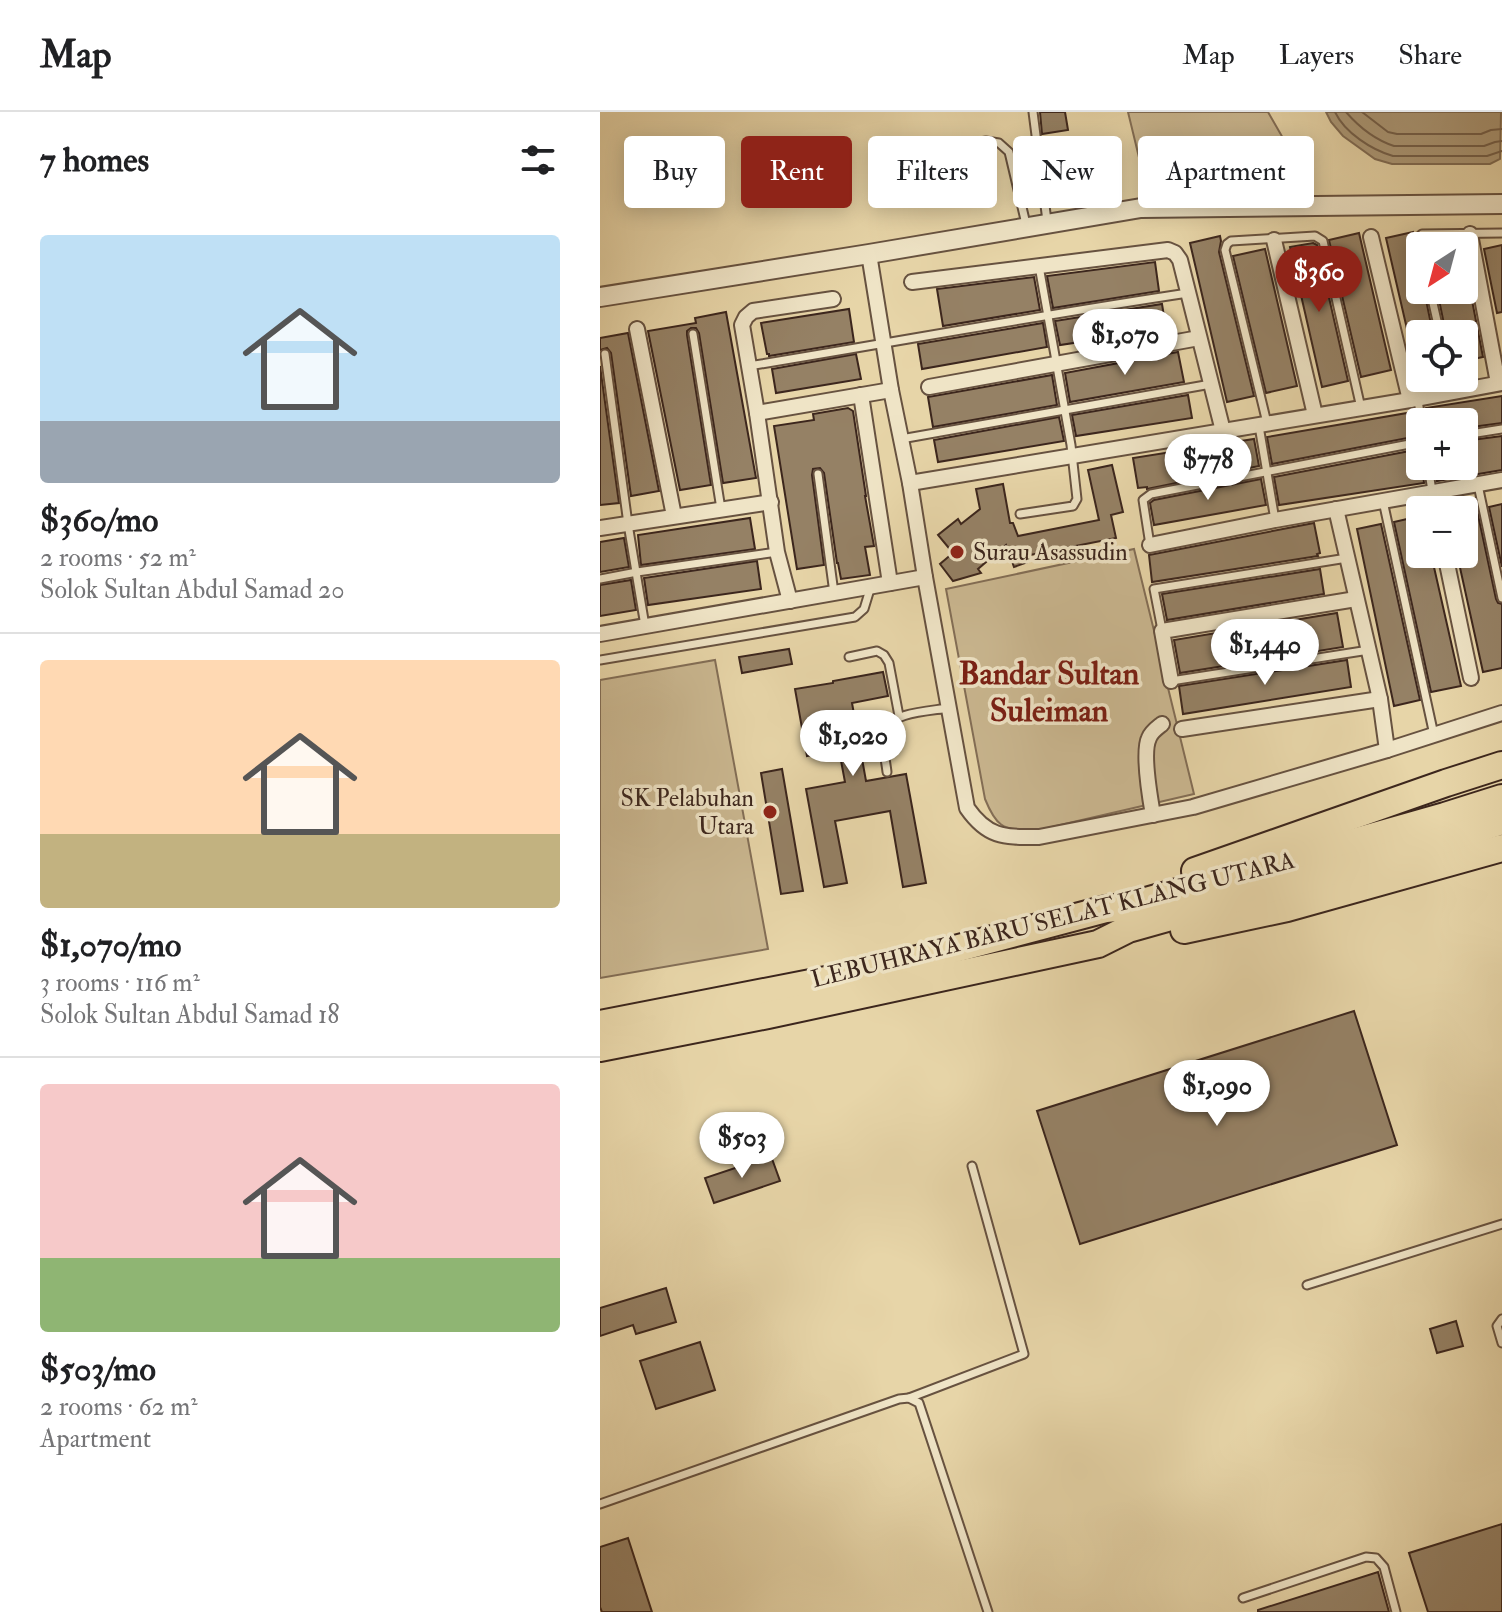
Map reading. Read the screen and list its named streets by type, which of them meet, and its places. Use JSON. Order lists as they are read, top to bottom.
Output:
{
  "streets": {
    "highway": ["LEBUHRAYA BARU SELAT KLANG UTARA"]
  },
  "districts": ["Bandar Sultan Suleiman"],
  "places": ["Surau Asassudin", "SK Pelabuhan Utara"],
  "north": "bottom left",
  "page": {
    "header": "Map",
    "nav": ["Map", "Layers", "Share"],
    "heading": "7 homes",
    "chip": [
      "Buy",
      "Rent",
      "Filters",
      "New",
      "Apartment"
    ],
    "list": [
      {
        "name": "$360/mo",
        "note": "2 rooms · 52 m² · Solok Sultan Abdul Samad 20"
      },
      {
        "name": "$1,070/mo",
        "note": "3 rooms · 116 m² · Solok Sultan Abdul Samad 18"
      },
      {
        "name": "$503/mo",
        "note": "2 rooms · 62 m² · Apartment"
      }
    ],
    "map_buttons": ["+", "−"],
    "price": [
      "$360",
      "$1,070",
      "$778",
      "$1,440",
      "$1,020",
      "$1,090",
      "$503"
    ]
  }
}
